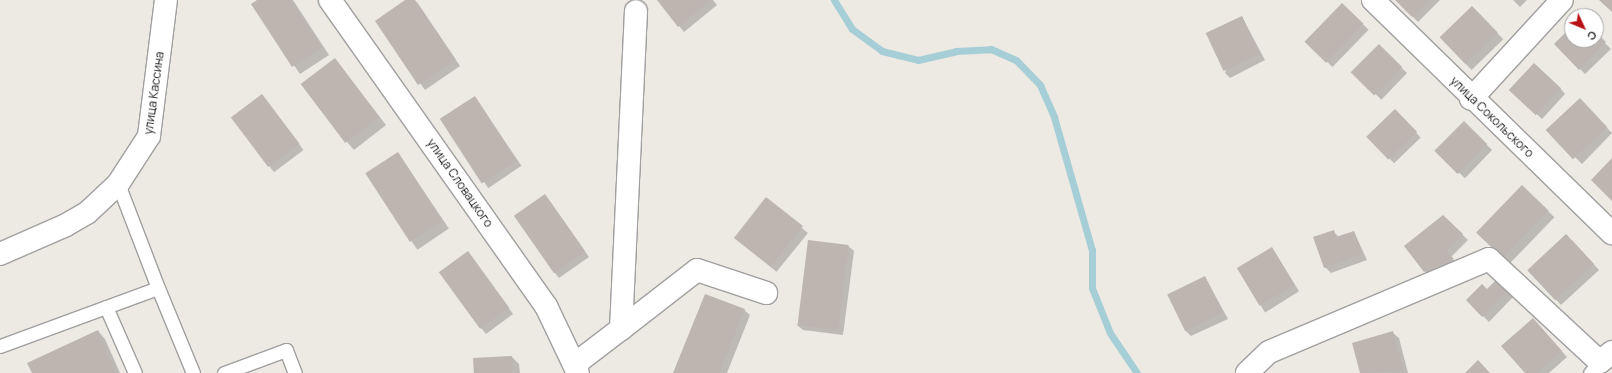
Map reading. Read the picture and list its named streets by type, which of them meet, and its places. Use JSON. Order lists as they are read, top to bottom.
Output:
{
  "streets": {
    "street": ["улица Кассина", "улица Сокольского", "улица Словацкого"]
  },
  "north": "bottom right"
}
